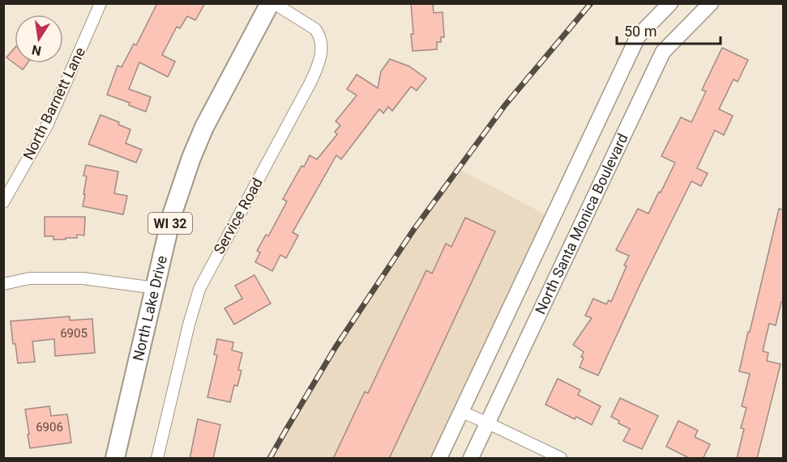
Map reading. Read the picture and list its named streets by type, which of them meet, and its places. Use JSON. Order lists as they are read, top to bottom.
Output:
{
  "streets": {
    "main road": ["WI 32", "North Lake Drive"],
    "street": ["North Barnett Lane", "Service Road", "North Santa Monica Boulevard"]
  },
  "house_numbers": ["6905", "6906"],
  "scale_bar": "50 m",
  "north": "bottom"
}
